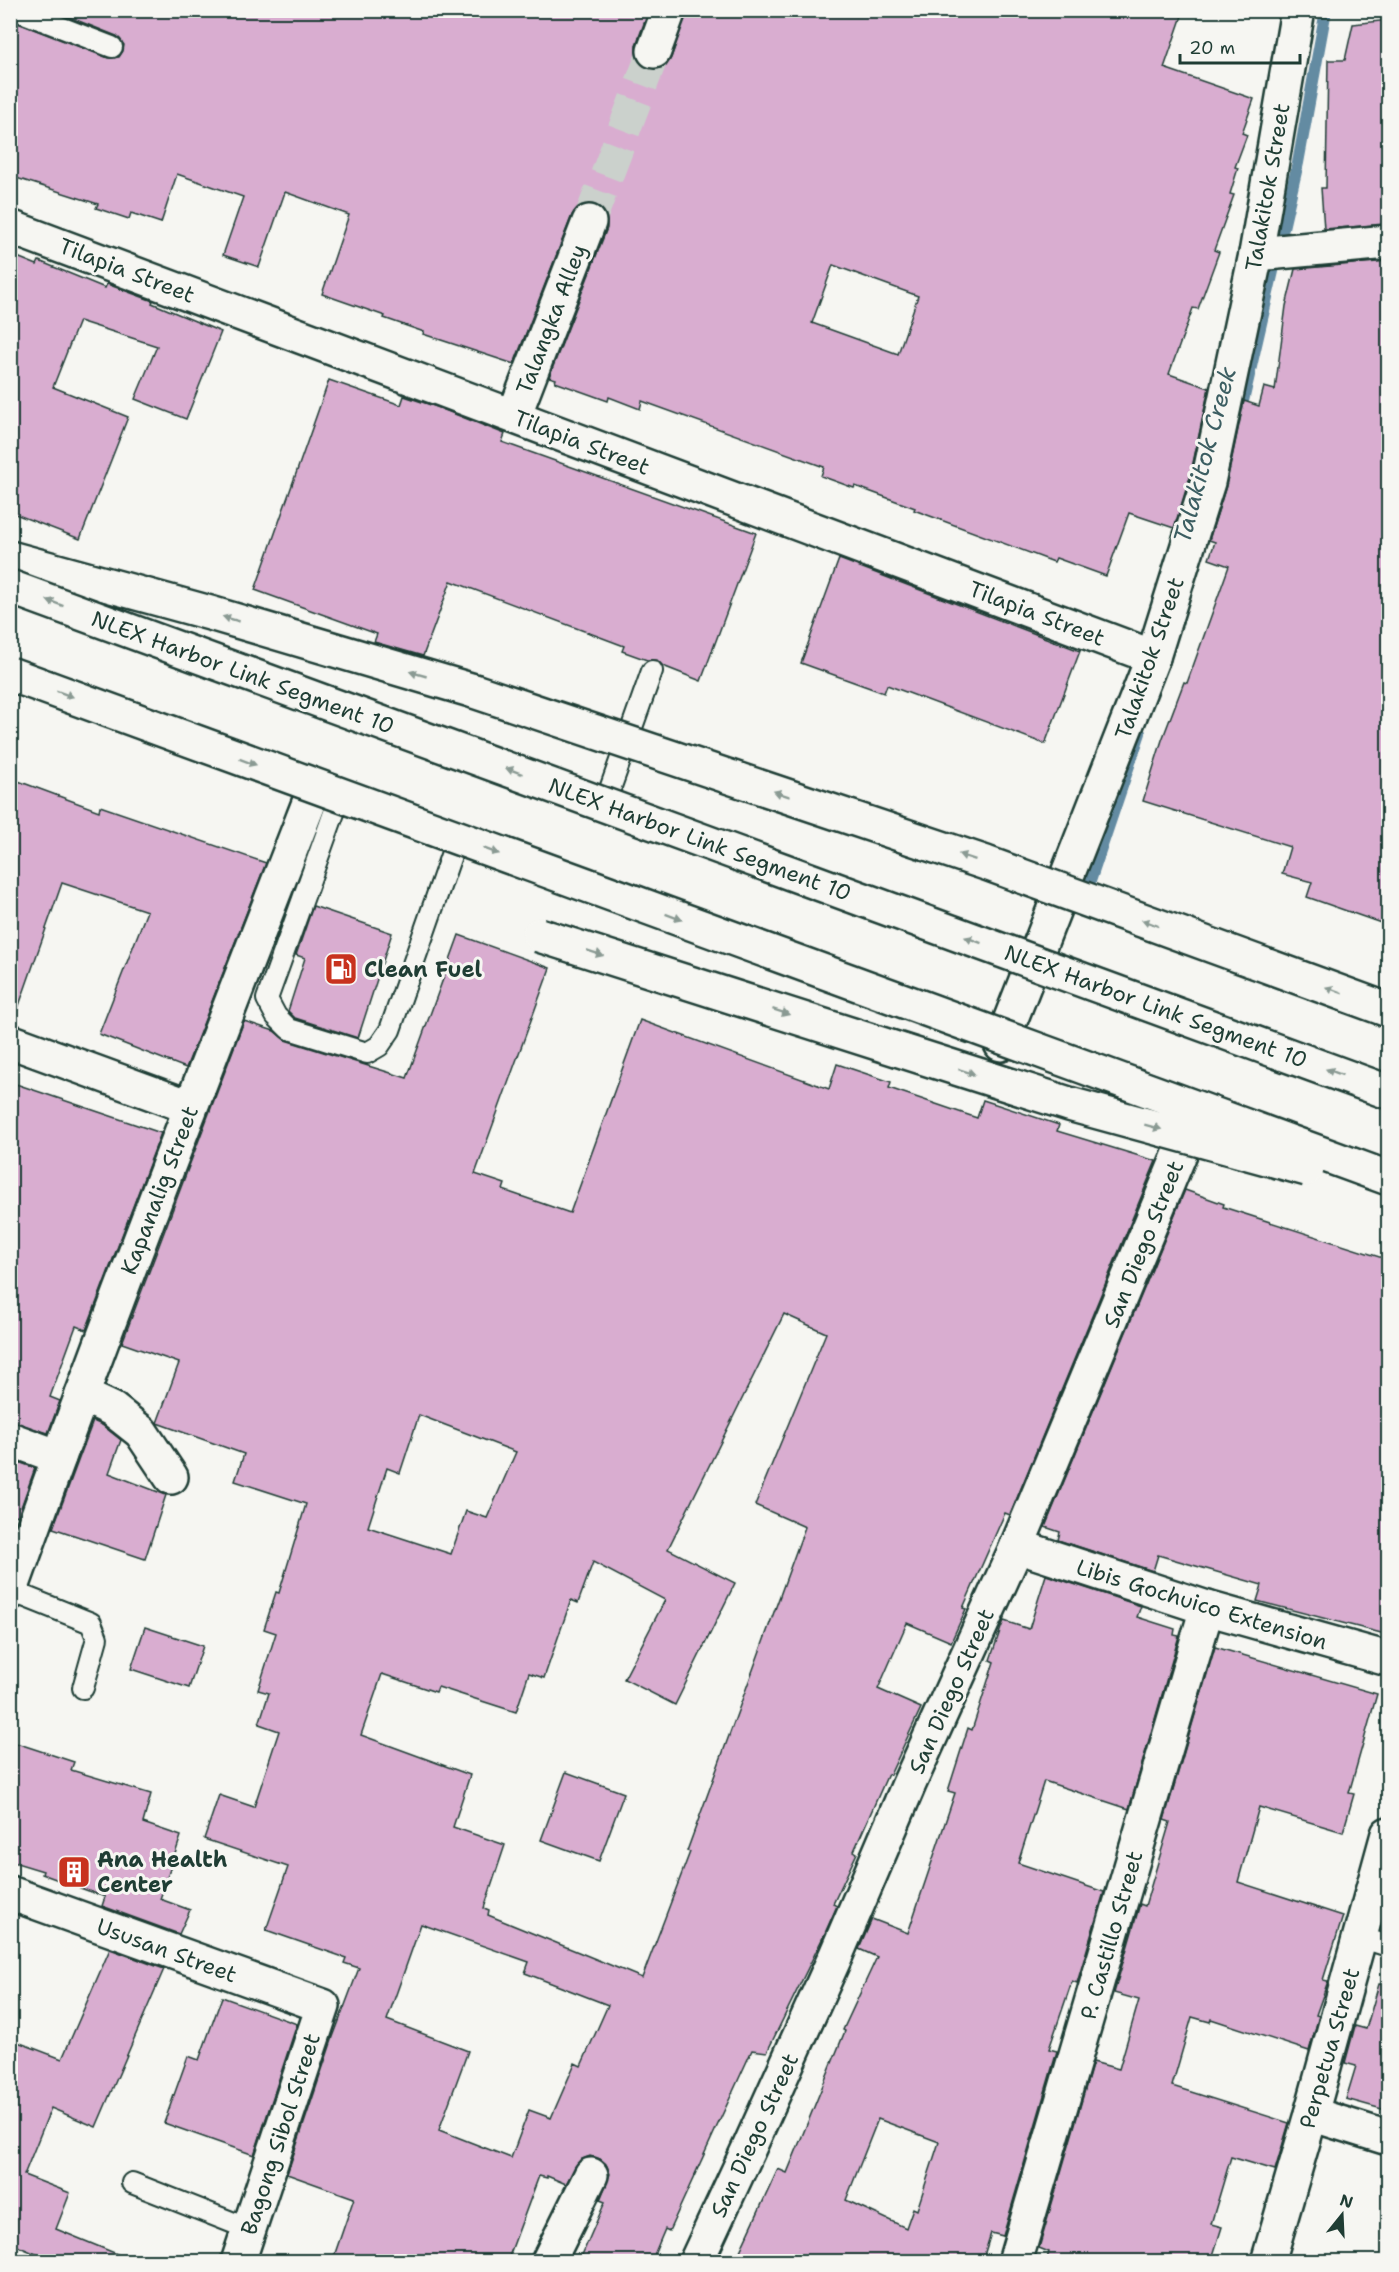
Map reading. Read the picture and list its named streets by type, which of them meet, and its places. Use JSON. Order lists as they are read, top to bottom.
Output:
{
  "streets": {
    "main road": [
      "Talakitok Street",
      "Tilapia Street",
      "Talangka Alley",
      "NLEX Harbor Link Segment 10",
      "Kapanalig Street",
      "San Diego Street",
      "Libis Gochuico Extension",
      "P. Castillo Street",
      "Ususan Street",
      "Perpetua Street",
      "Bagong Sibol Street"
    ]
  },
  "crossings": [
    ["Talakitok Street", "Tilapia Street"],
    ["Tilapia Street", "Talangka Alley"],
    ["San Diego Street", "Libis Gochuico Extension"],
    ["Libis Gochuico Extension", "P. Castillo Street"],
    ["Ususan Street", "Bagong Sibol Street"]
  ],
  "water": ["Talakitok Creek"],
  "places": {
    "fuel station": ["Clean Fuel"],
    "building": ["Ana Health Center"]
  },
  "scale_bar": "20 m",
  "north": "top"
}
